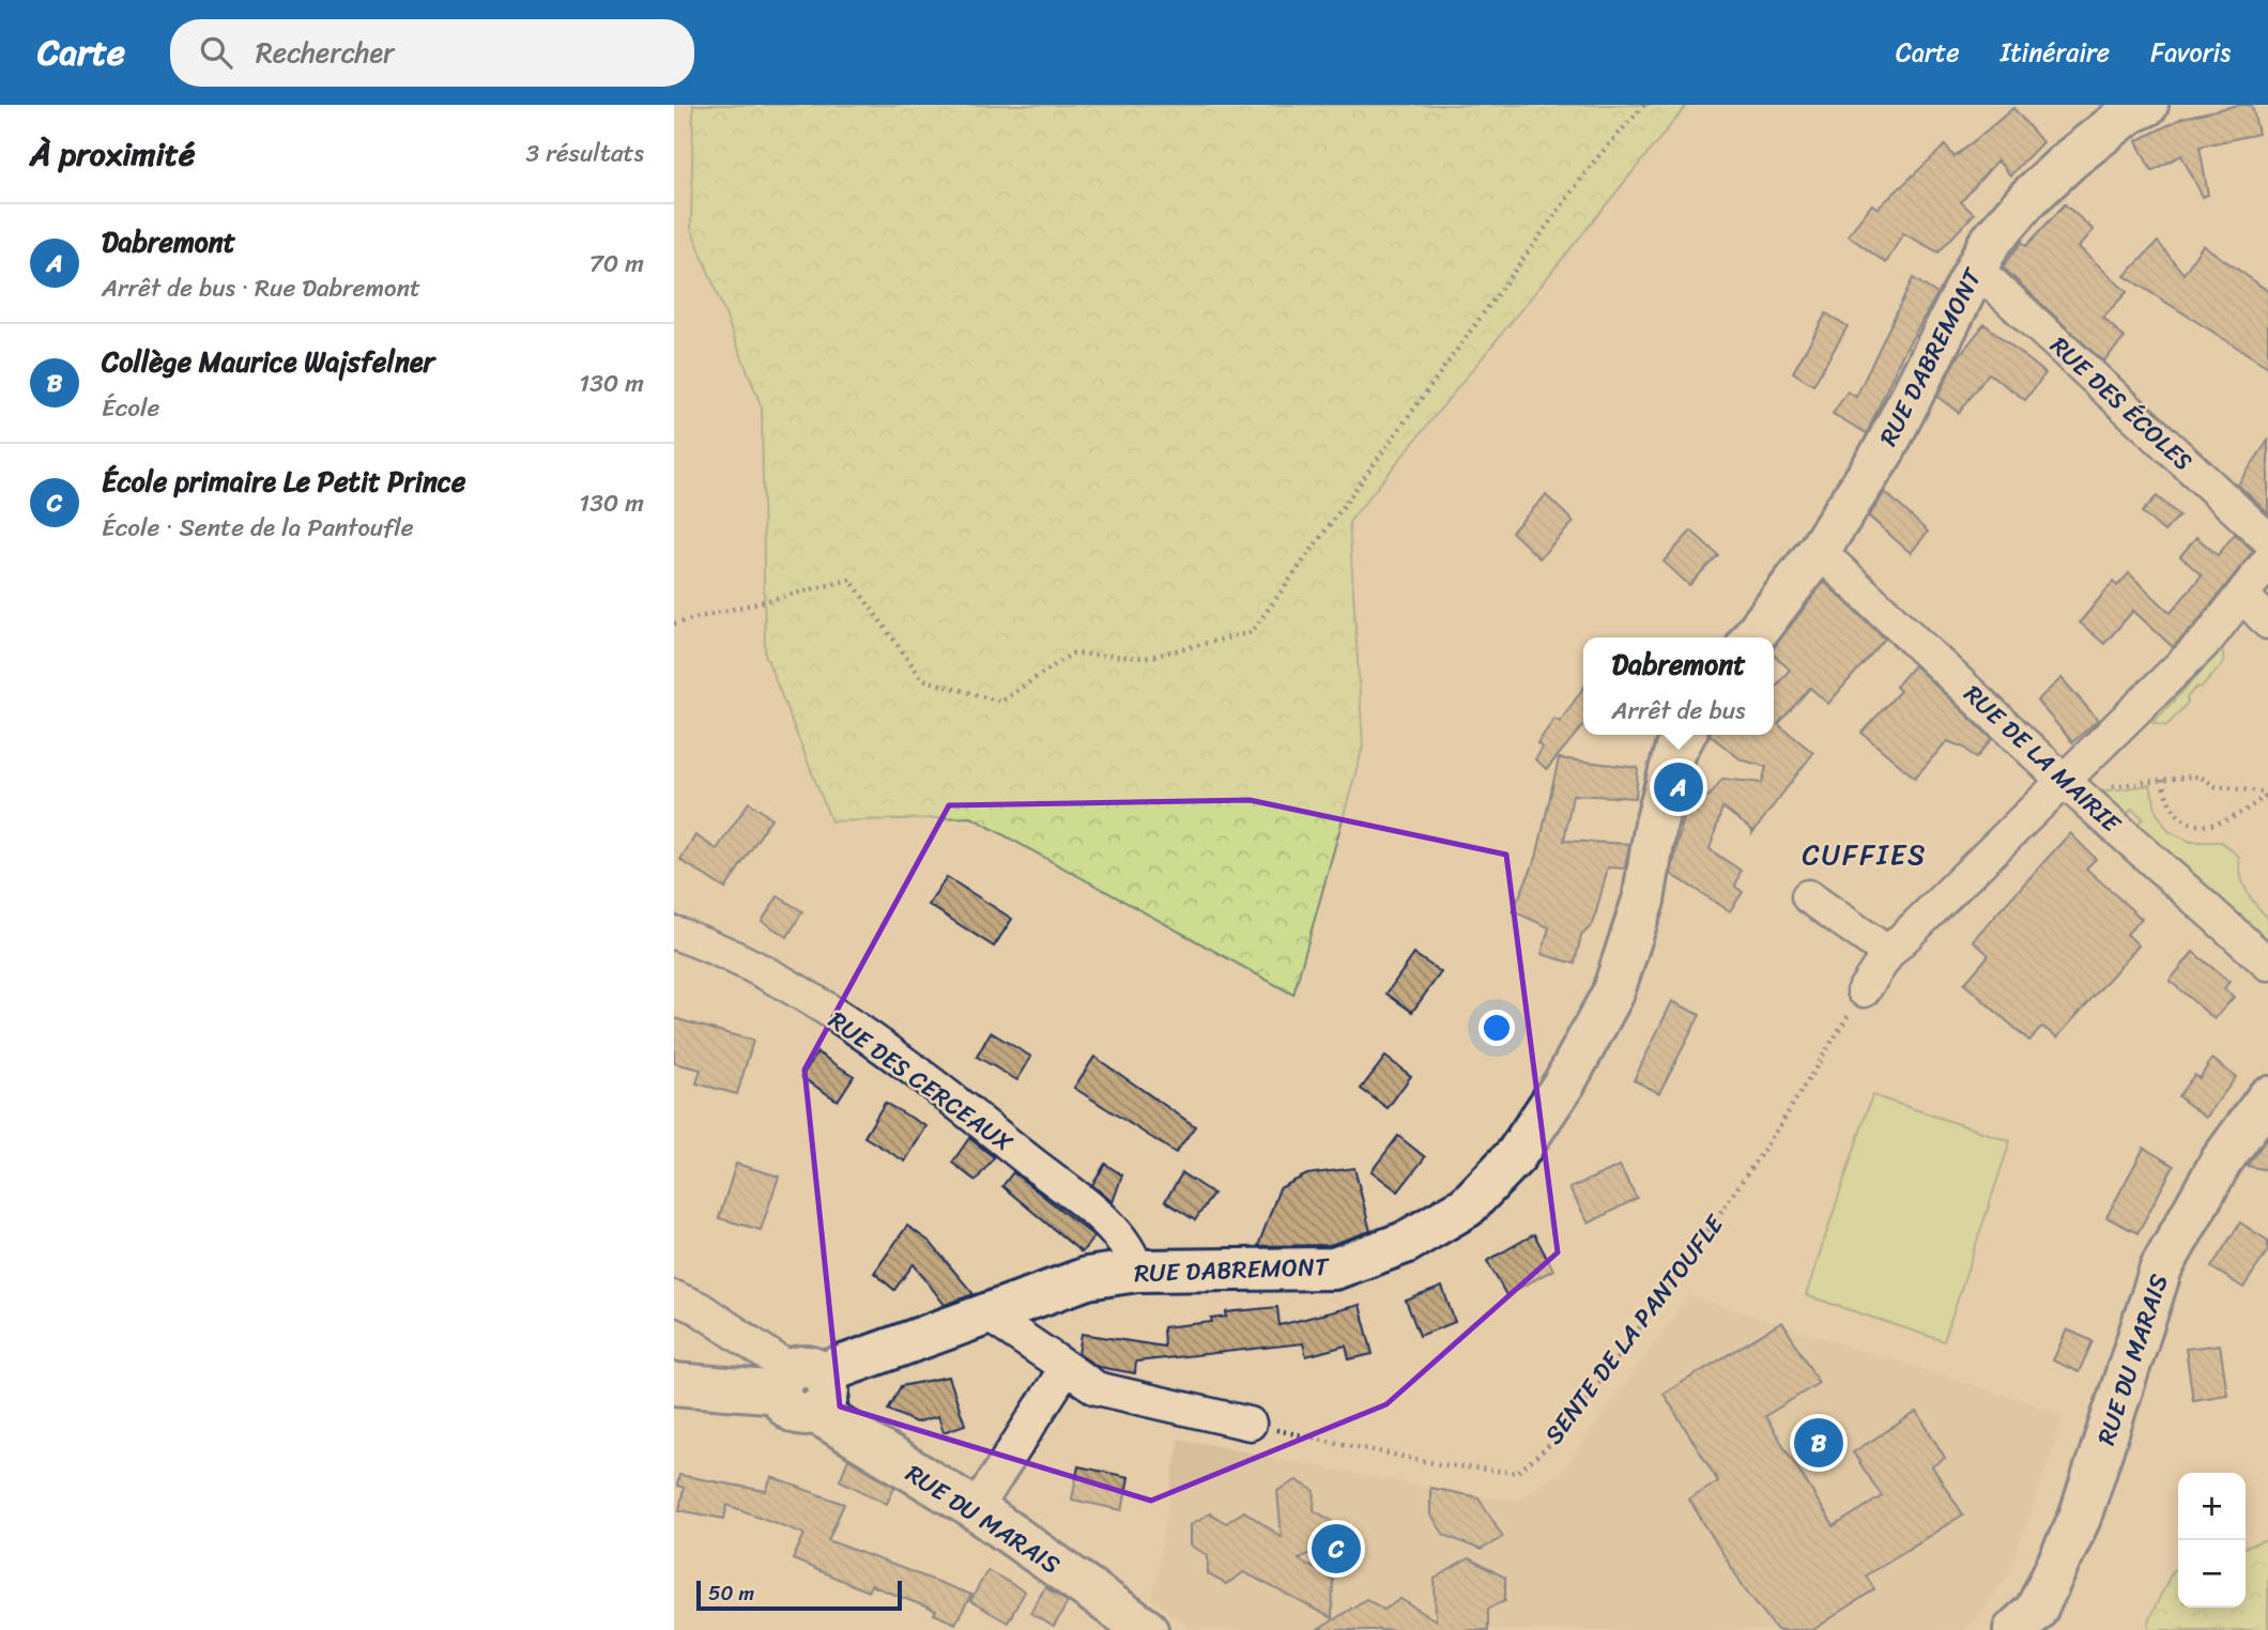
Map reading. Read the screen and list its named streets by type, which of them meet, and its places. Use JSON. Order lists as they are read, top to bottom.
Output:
{
  "streets": {
    "street": [
      "RUE DABREMONT",
      "RUE DES ÉCOLES",
      "RUE DE LA MAIRIE",
      "RUE DES CERCEAUX",
      "RUE DU MARAIS"
    ],
    "path": ["SENTE DE LA PANTOUFLE"]
  },
  "crossings": [
    ["RUE DABREMONT", "RUE DES ÉCOLES"],
    ["RUE DABREMONT", "RUE DE LA MAIRIE"],
    ["RUE DABREMONT", "RUE DES CERCEAUX"],
    ["RUE DABREMONT", "RUE DU MARAIS"]
  ],
  "districts": ["CUFFIES"],
  "scale_bar": "50 m",
  "page": {
    "header": "Carte",
    "search": "Rechercher",
    "nav": ["Carte", "Itinéraire", "Favoris"],
    "heading": ["À proximité", "3 résultats"],
    "list": [
      {
        "mark": "A",
        "name": "Dabremont",
        "note": "Arrêt de bus · Rue Dabremont",
        "value": "70 m"
      },
      {
        "mark": "B",
        "name": "Collège Maurice Wajsfelner",
        "note": "École",
        "value": "130 m"
      },
      {
        "mark": "C",
        "name": "École primaire Le Petit Prince",
        "note": "École · Sente de la Pantoufle",
        "value": "130 m"
      }
    ],
    "popup": ["Dabremont", "Arrêt de bus"],
    "pins": ["A", "B", "C"],
    "map_buttons": ["+", "−"],
    "scale": "50 m"
  }
}
